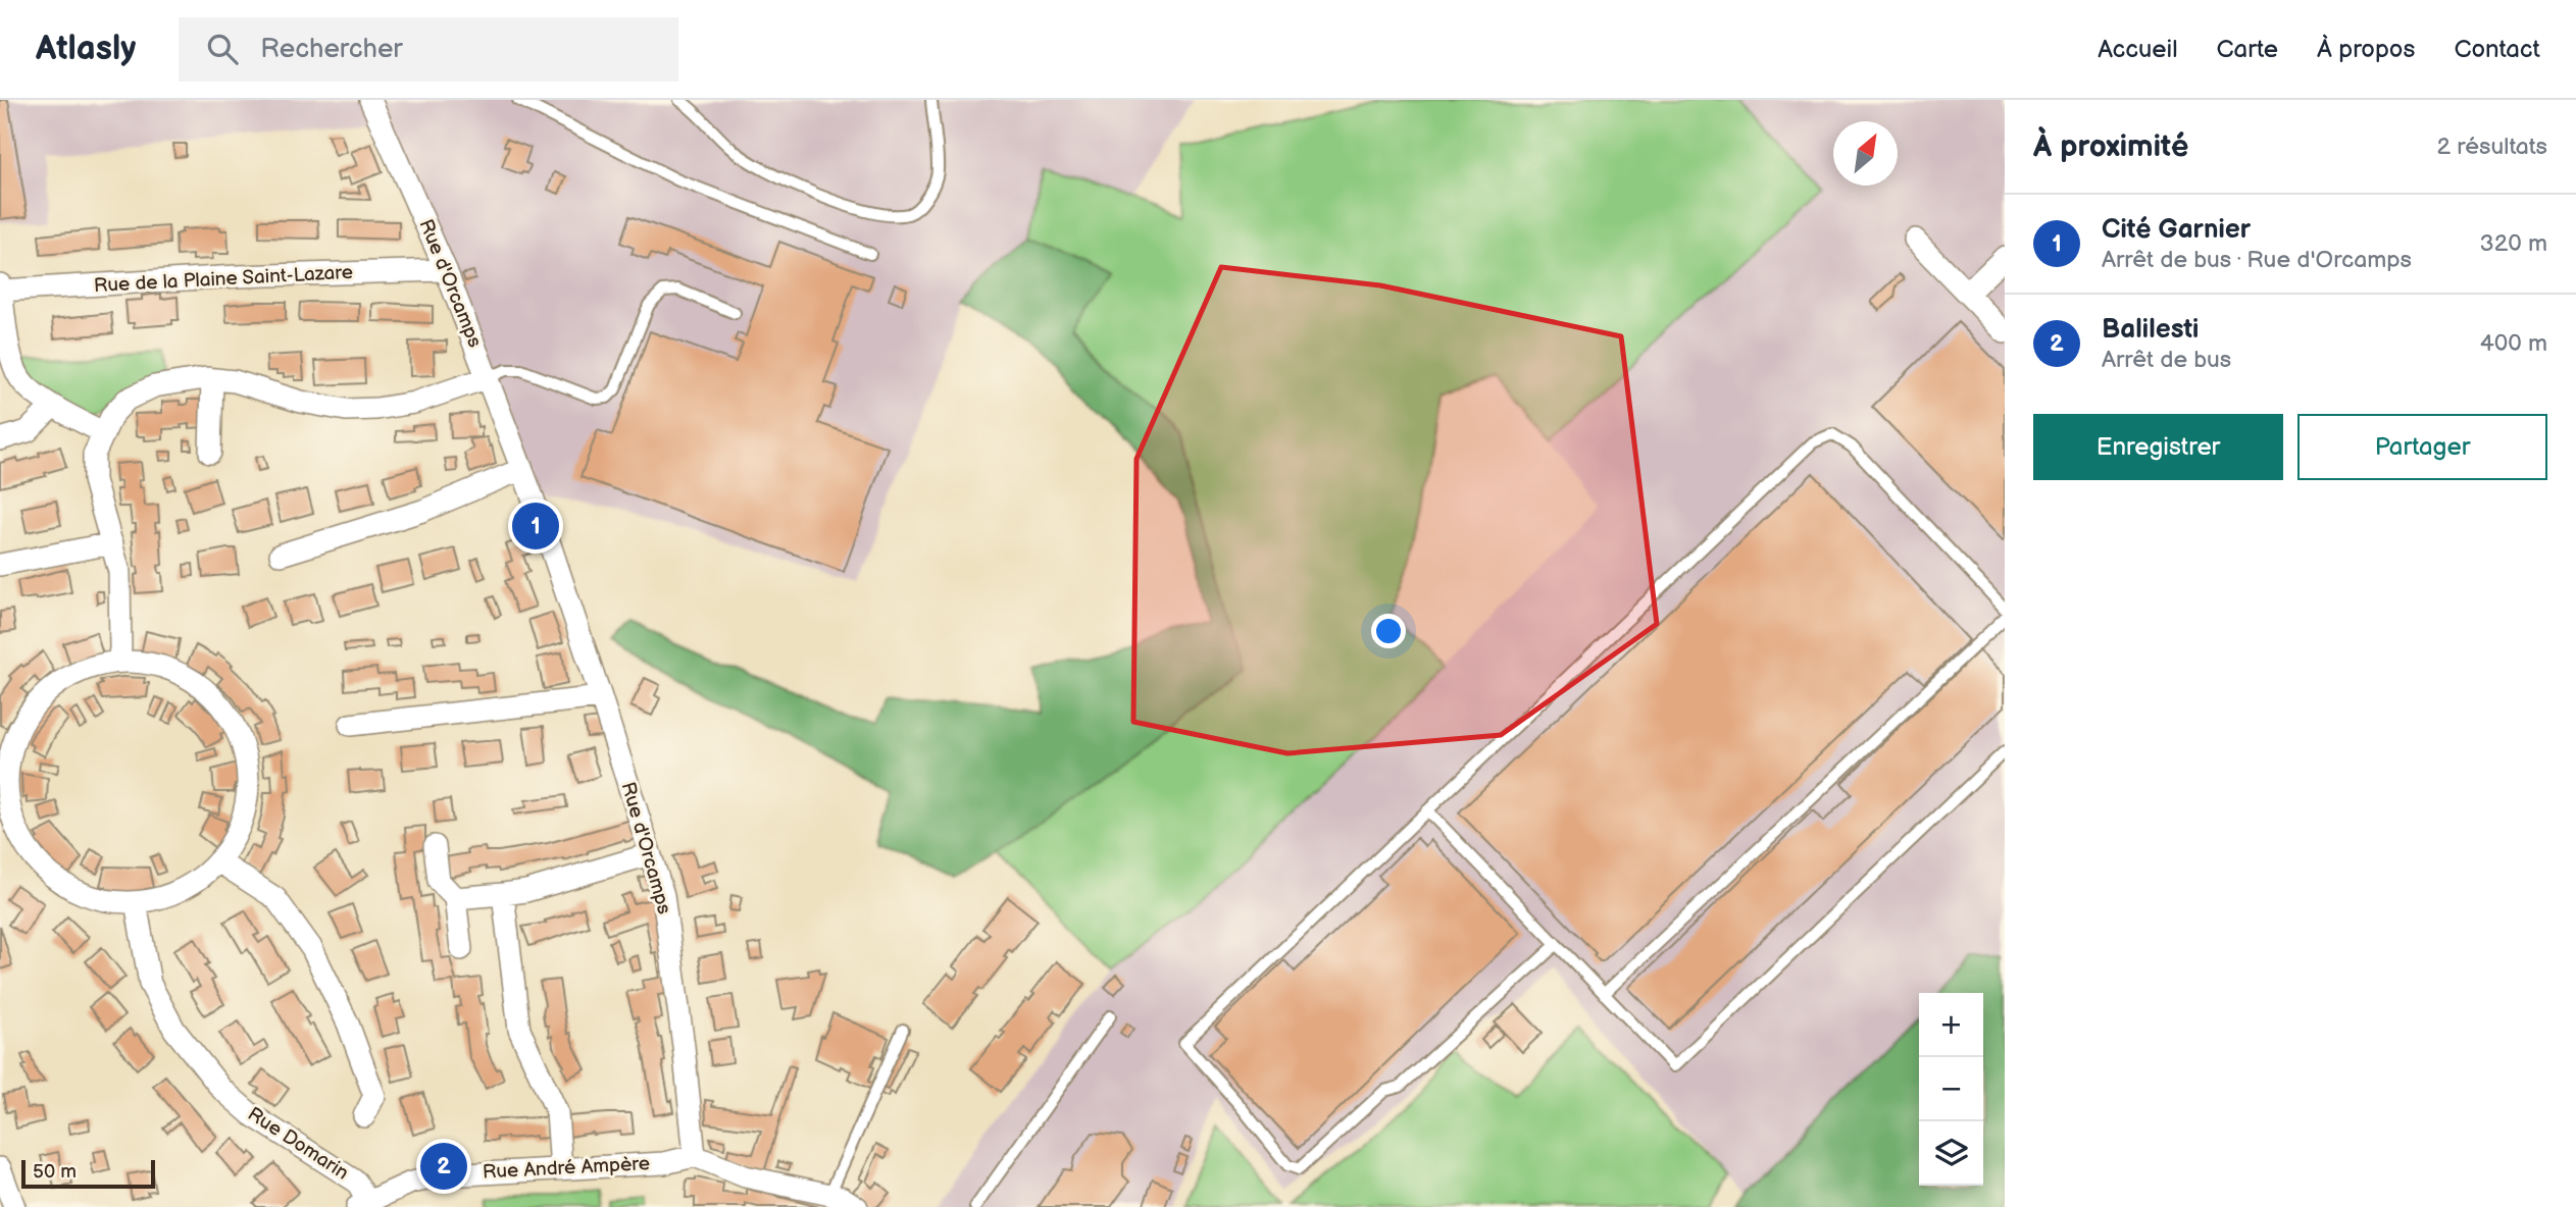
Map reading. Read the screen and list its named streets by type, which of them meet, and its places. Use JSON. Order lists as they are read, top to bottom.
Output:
{
  "streets": {
    "street": [
      "Rue de la Plaine Saint-Lazare",
      "Rue d'Orcamps",
      "Rue Domarin",
      "Rue André Ampère"
    ]
  },
  "crossings": [
    ["Rue de la Plaine Saint-Lazare", "Rue d'Orcamps"],
    ["Rue d'Orcamps", "Rue André Ampère"],
    ["Rue Domarin", "Rue André Ampère"]
  ],
  "scale_bar": "50 m",
  "north": "top right",
  "page": {
    "header": "Atlasly",
    "search": "Rechercher",
    "nav": [
      "Accueil",
      "Carte",
      "À propos",
      "Contact"
    ],
    "heading": ["À proximité", "2 résultats"],
    "list": [
      {
        "mark": "1",
        "name": "Cité Garnier",
        "note": "Arrêt de bus · Rue d'Orcamps",
        "value": "320 m"
      },
      {
        "mark": "2",
        "name": "Balilesti",
        "note": "Arrêt de bus",
        "value": "400 m"
      }
    ],
    "buttons": ["Enregistrer", "Partager"],
    "pins": ["1", "2"],
    "map_buttons": ["+", "−"],
    "scale": "50 m"
  }
}
